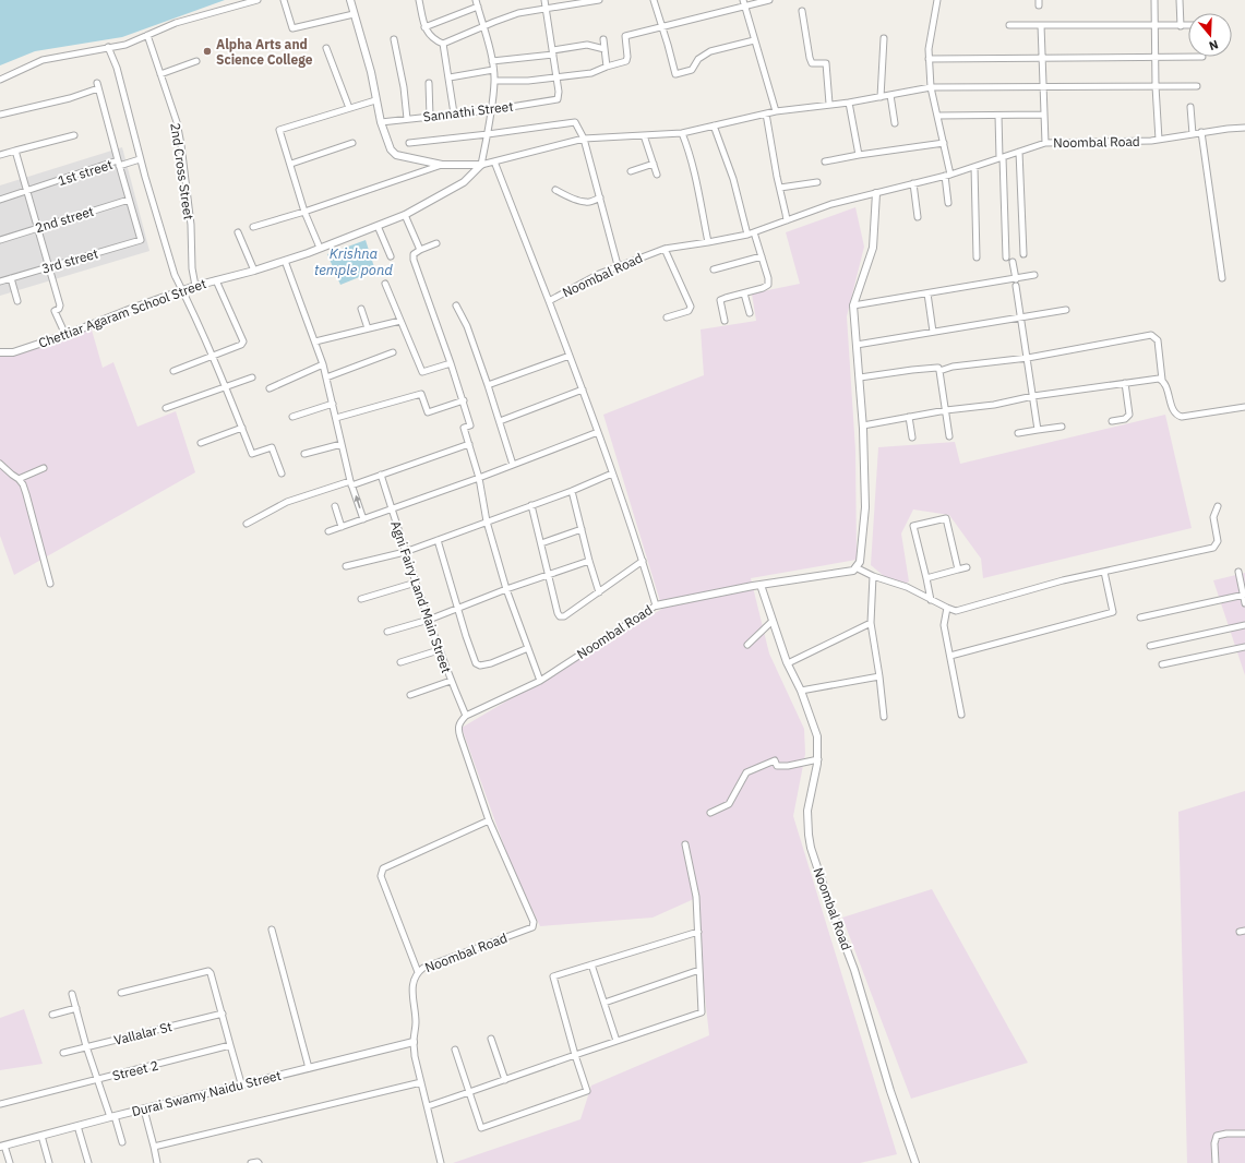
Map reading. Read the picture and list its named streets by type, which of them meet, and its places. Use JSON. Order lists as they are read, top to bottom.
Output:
{
  "streets": {
    "street": [
      "Sannathi Street",
      "Noombal Road",
      "2nd Cross Street",
      "1st street",
      "2nd street",
      "3rd street",
      "Chettiar Agaram School Street",
      "Agni Fairy Land Main Street",
      "Vallalar St",
      "Street 2",
      "Durai Swamy Naidu Street"
    ]
  },
  "crossings": [
    ["Noombal Road", "Agni Fairy Land Main Street"],
    ["Noombal Road", "Durai Swamy Naidu Street"],
    ["2nd Cross Street", "Chettiar Agaram School Street"],
    ["1st street", "2nd street"],
    ["1st street", "3rd street"]
  ],
  "water": ["Krishna temple pond"],
  "places": ["Alpha Arts and Science College"],
  "north": "bottom"
}
